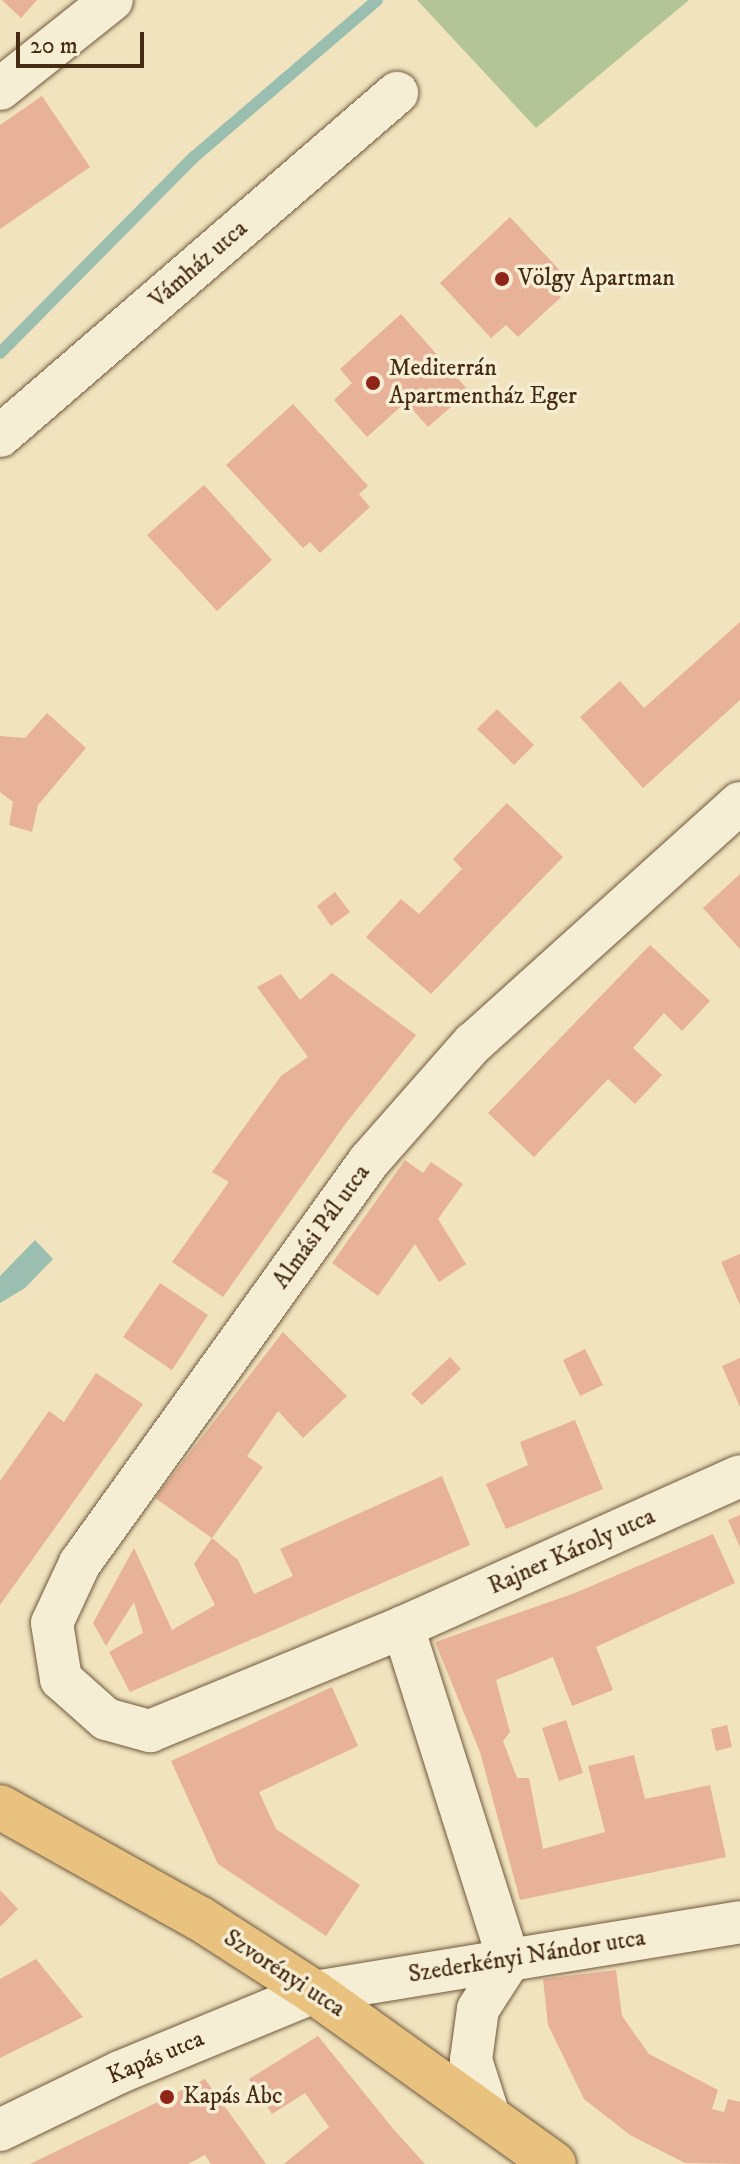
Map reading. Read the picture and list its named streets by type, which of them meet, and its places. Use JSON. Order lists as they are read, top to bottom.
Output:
{
  "streets": {
    "main road": ["Szvorényi utca"],
    "street": [
      "Vámház utca",
      "Almási Pál utca",
      "Rajner Károly utca",
      "Szederkényi Nándor utca",
      "Kapás utca"
    ]
  },
  "crossings": [
    ["Almási Pál utca", "Rajner Károly utca"],
    ["Szederkényi Nándor utca", "Szvorényi utca"],
    ["Szederkényi Nándor utca", "Kapás utca"],
    ["Szvorényi utca", "Kapás utca"]
  ],
  "places": ["Völgy Apartman", "Mediterrán Apartmentház Eger", "Kapás Abc"],
  "scale_bar": "20 m"
}
